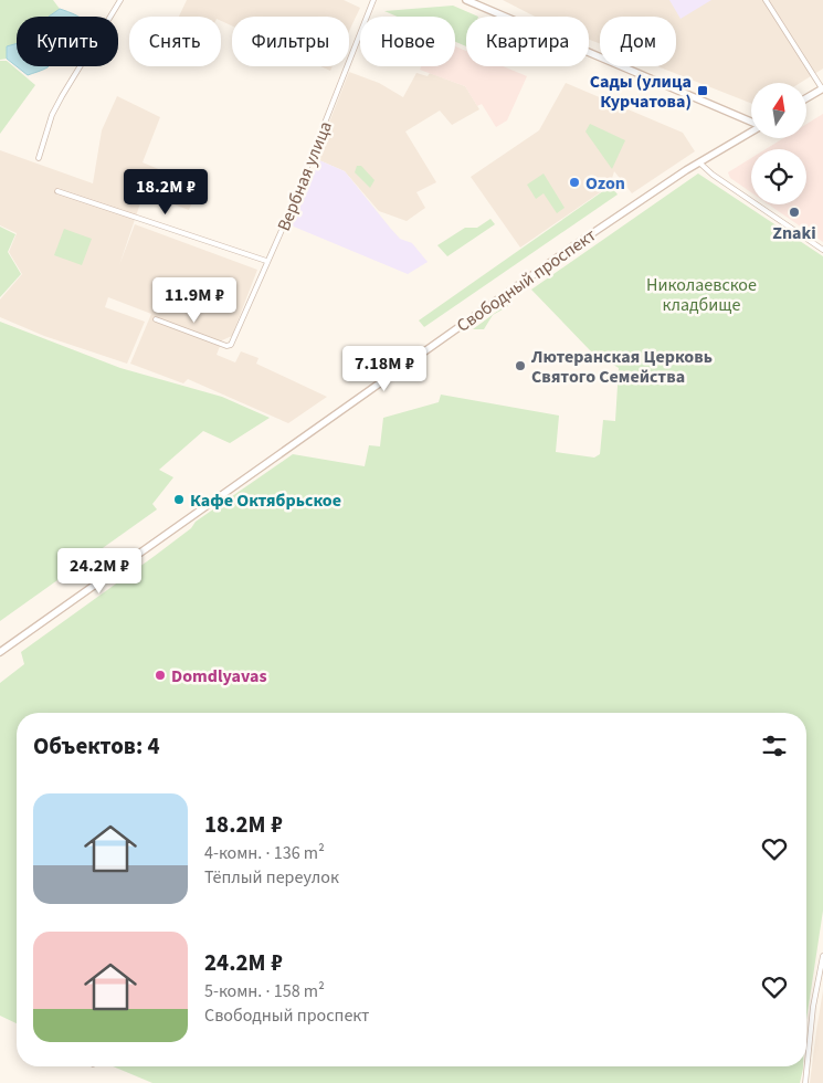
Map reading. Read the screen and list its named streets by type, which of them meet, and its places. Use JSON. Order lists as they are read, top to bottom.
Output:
{
  "streets": {
    "main road": ["Свободный проспект"],
    "street": ["Вербная улица"]
  },
  "parks": ["Николаевское кладбище"],
  "places": {
    "transit": ["Сады (улица Курчатова)"],
    "other": [
      "Ozon",
      "Znaki",
      "Лютеранская Церковь Святого Семейства",
      "Кафе Октябрьское",
      "Domdlyavas"
    ]
  },
  "north": "top",
  "page": {
    "chip": [
      "Купить",
      "Снять",
      "Фильтры",
      "Новое",
      "Квартира",
      "Дом"
    ],
    "price": [
      "18.2M ₽",
      "11.9M ₽",
      "7.18M ₽",
      "24.2M ₽"
    ],
    "heading": "Объектов: 4",
    "list": [
      {
        "name": "18.2M ₽",
        "note": "4-комн. · 136 m² · Тёплый переулок"
      },
      {
        "name": "24.2M ₽",
        "note": "5-комн. · 158 m² · Свободный проспект"
      }
    ]
  }
}
